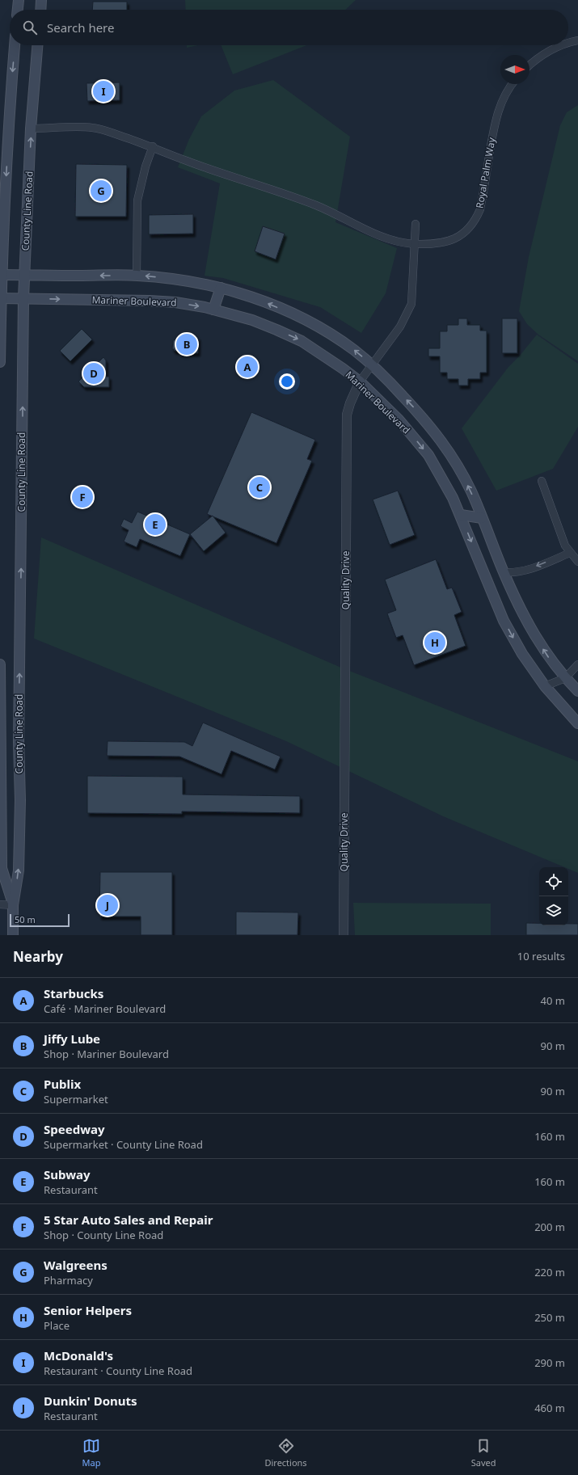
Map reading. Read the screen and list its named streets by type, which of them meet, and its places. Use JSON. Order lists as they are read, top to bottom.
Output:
{
  "streets": {
    "main road": ["County Line Road", "Mariner Boulevard"],
    "street": ["Royal Palm Way", "Quality Drive"]
  },
  "crossings": [
    ["Royal Palm Way", "County Line Road"],
    ["Royal Palm Way", "Quality Drive"],
    ["County Line Road", "Mariner Boulevard"],
    ["Mariner Boulevard", "Quality Drive"]
  ],
  "scale_bar": "50 m",
  "north": "right",
  "page": {
    "search": "Search here",
    "pins": [
      "I",
      "G",
      "B",
      "A",
      "D",
      "C",
      "F",
      "E",
      "H",
      "J"
    ],
    "scale": "50 m",
    "heading": ["Nearby", "10 results"],
    "list": [
      {
        "mark": "A",
        "name": "Starbucks",
        "note": "Café · Mariner Boulevard",
        "value": "40 m"
      },
      {
        "mark": "B",
        "name": "Jiffy Lube",
        "note": "Shop · Mariner Boulevard",
        "value": "90 m"
      },
      {
        "mark": "C",
        "name": "Publix",
        "note": "Supermarket",
        "value": "90 m"
      },
      {
        "mark": "D",
        "name": "Speedway",
        "note": "Supermarket · County Line Road",
        "value": "160 m"
      },
      {
        "mark": "E",
        "name": "Subway",
        "note": "Restaurant",
        "value": "160 m"
      },
      {
        "mark": "F",
        "name": "5 Star Auto Sales and Repair",
        "note": "Shop · County Line Road",
        "value": "200 m"
      },
      {
        "mark": "G",
        "name": "Walgreens",
        "note": "Pharmacy",
        "value": "220 m"
      },
      {
        "mark": "H",
        "name": "Senior Helpers",
        "note": "Place",
        "value": "250 m"
      },
      {
        "mark": "I",
        "name": "McDonald's",
        "note": "Restaurant · County Line Road",
        "value": "290 m"
      },
      {
        "mark": "J",
        "name": "Dunkin' Donuts",
        "note": "Restaurant",
        "value": "460 m"
      }
    ],
    "nav": ["Map", "Directions", "Saved"]
  }
}
